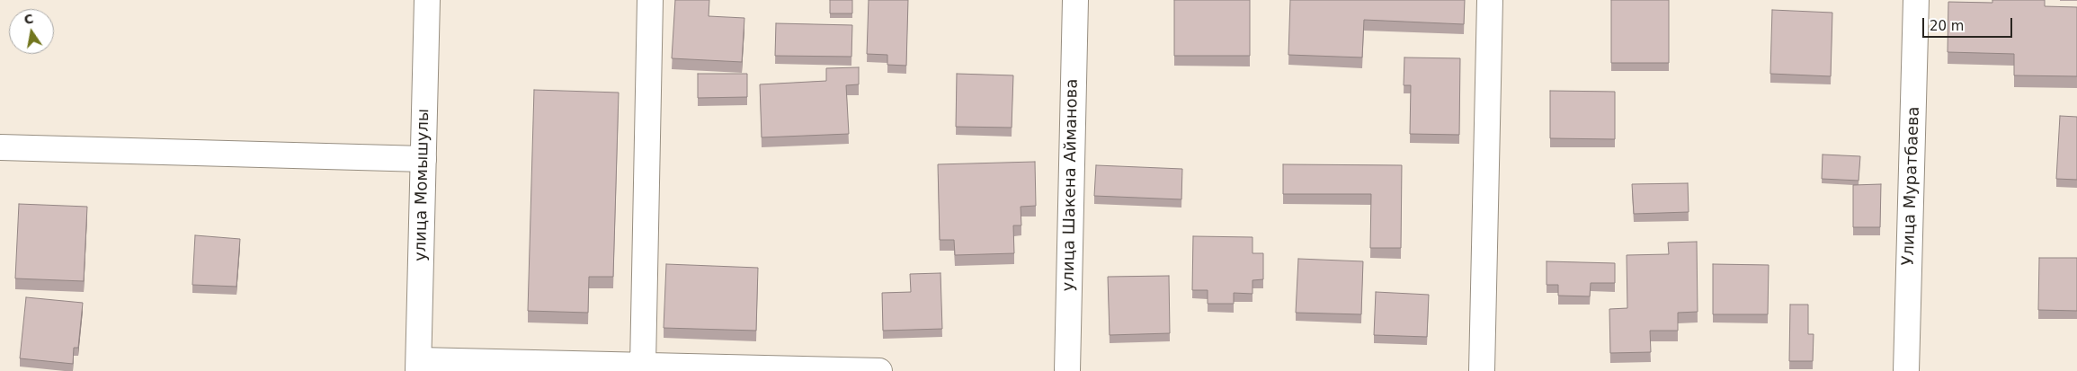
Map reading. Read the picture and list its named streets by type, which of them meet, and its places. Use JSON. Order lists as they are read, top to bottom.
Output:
{
  "streets": {
    "street": ["улица Момышулы", "улица Шакена Айманова", "Улица Муратбаева"]
  },
  "scale_bar": "20 m",
  "north": "top"
}
